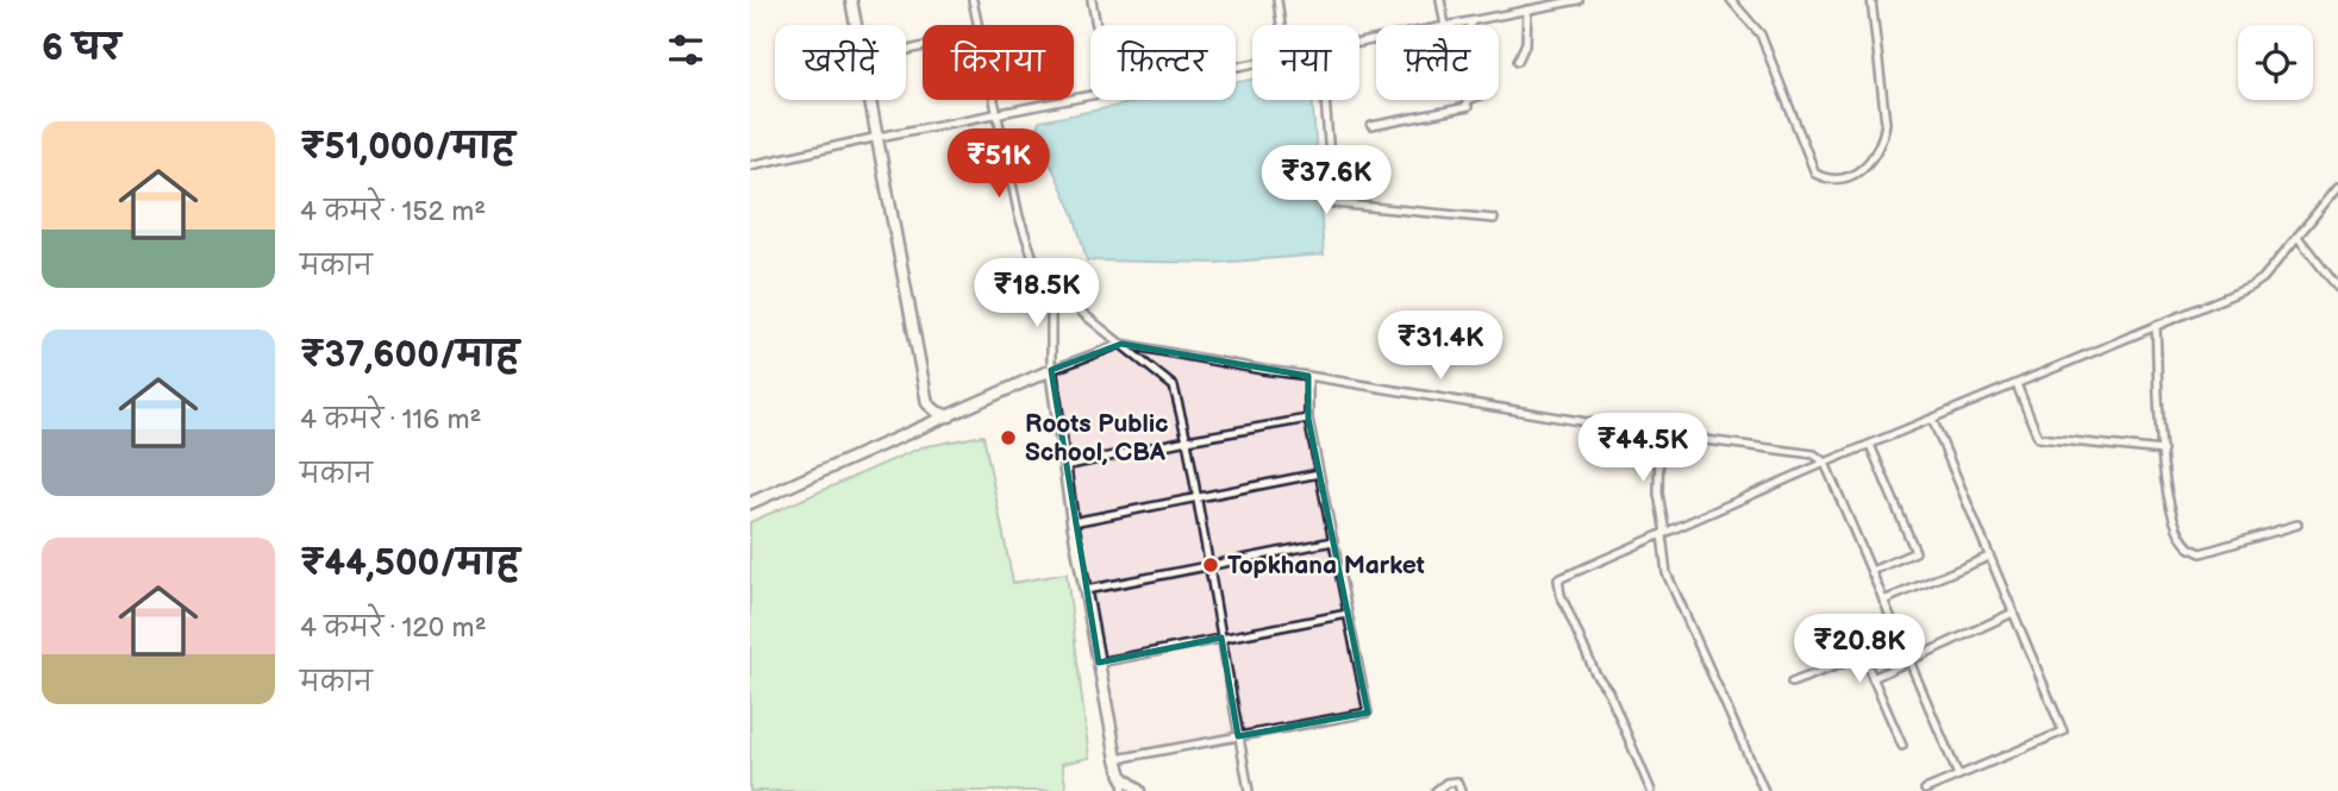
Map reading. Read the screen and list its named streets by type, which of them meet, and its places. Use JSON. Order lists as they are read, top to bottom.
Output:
{
  "places": ["Roots Public School, CBA", "Topkhana Market"],
  "page": {
    "heading": "6 घर",
    "chip": [
      "खरीदें",
      "किराया",
      "फ़िल्टर",
      "नया",
      "फ़्लैट"
    ],
    "list": [
      {
        "name": "₹51,000/माह",
        "note": "4 कमरे · 152 m² · मकान"
      },
      {
        "name": "₹37,600/माह",
        "note": "4 कमरे · 116 m² · मकान"
      },
      {
        "name": "₹44,500/माह",
        "note": "4 कमरे · 120 m² · मकान"
      }
    ],
    "price": [
      "₹51K",
      "₹37.6K",
      "₹18.5K",
      "₹31.4K",
      "₹44.5K",
      "₹20.8K"
    ]
  }
}
